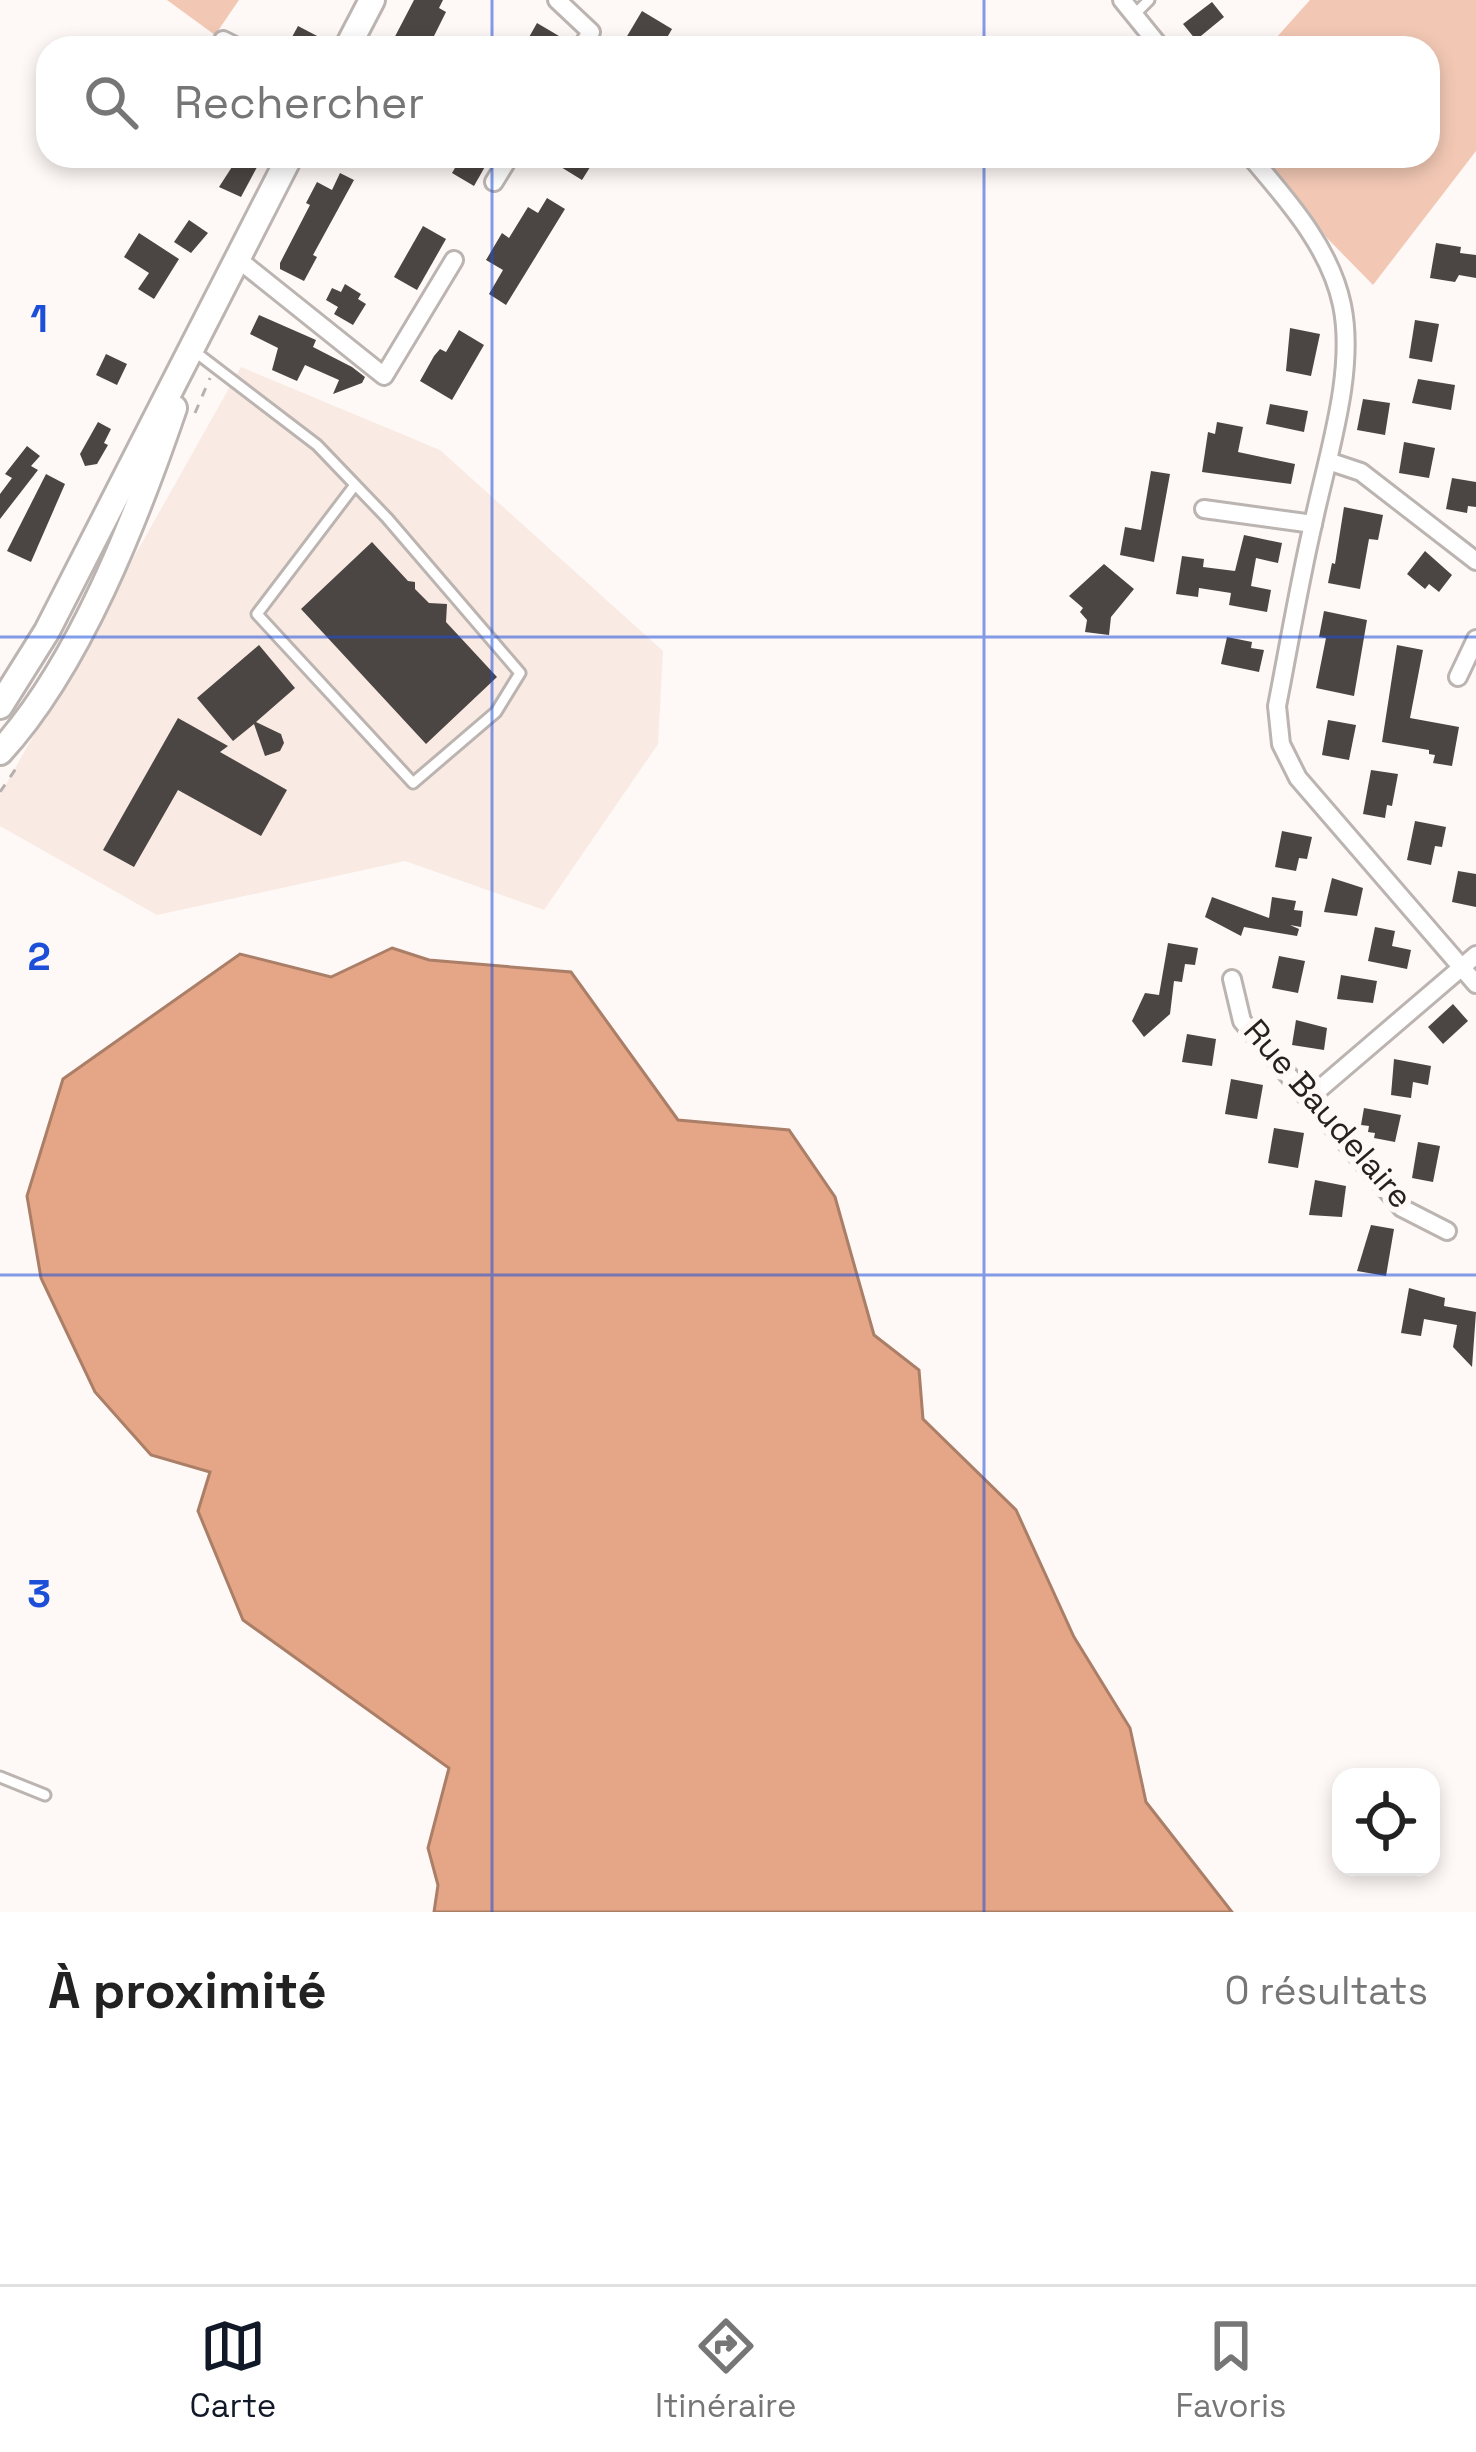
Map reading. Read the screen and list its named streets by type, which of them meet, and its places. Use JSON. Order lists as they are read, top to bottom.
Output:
{
  "streets": {
    "street": ["Rue Baudelaire"]
  },
  "page": {
    "search": "Rechercher",
    "heading": ["À proximité", "0 résultats"],
    "nav": ["Carte", "Itinéraire", "Favoris"]
  },
  "grid": {
    "rows": ["1", "2", "3"]
  }
}
